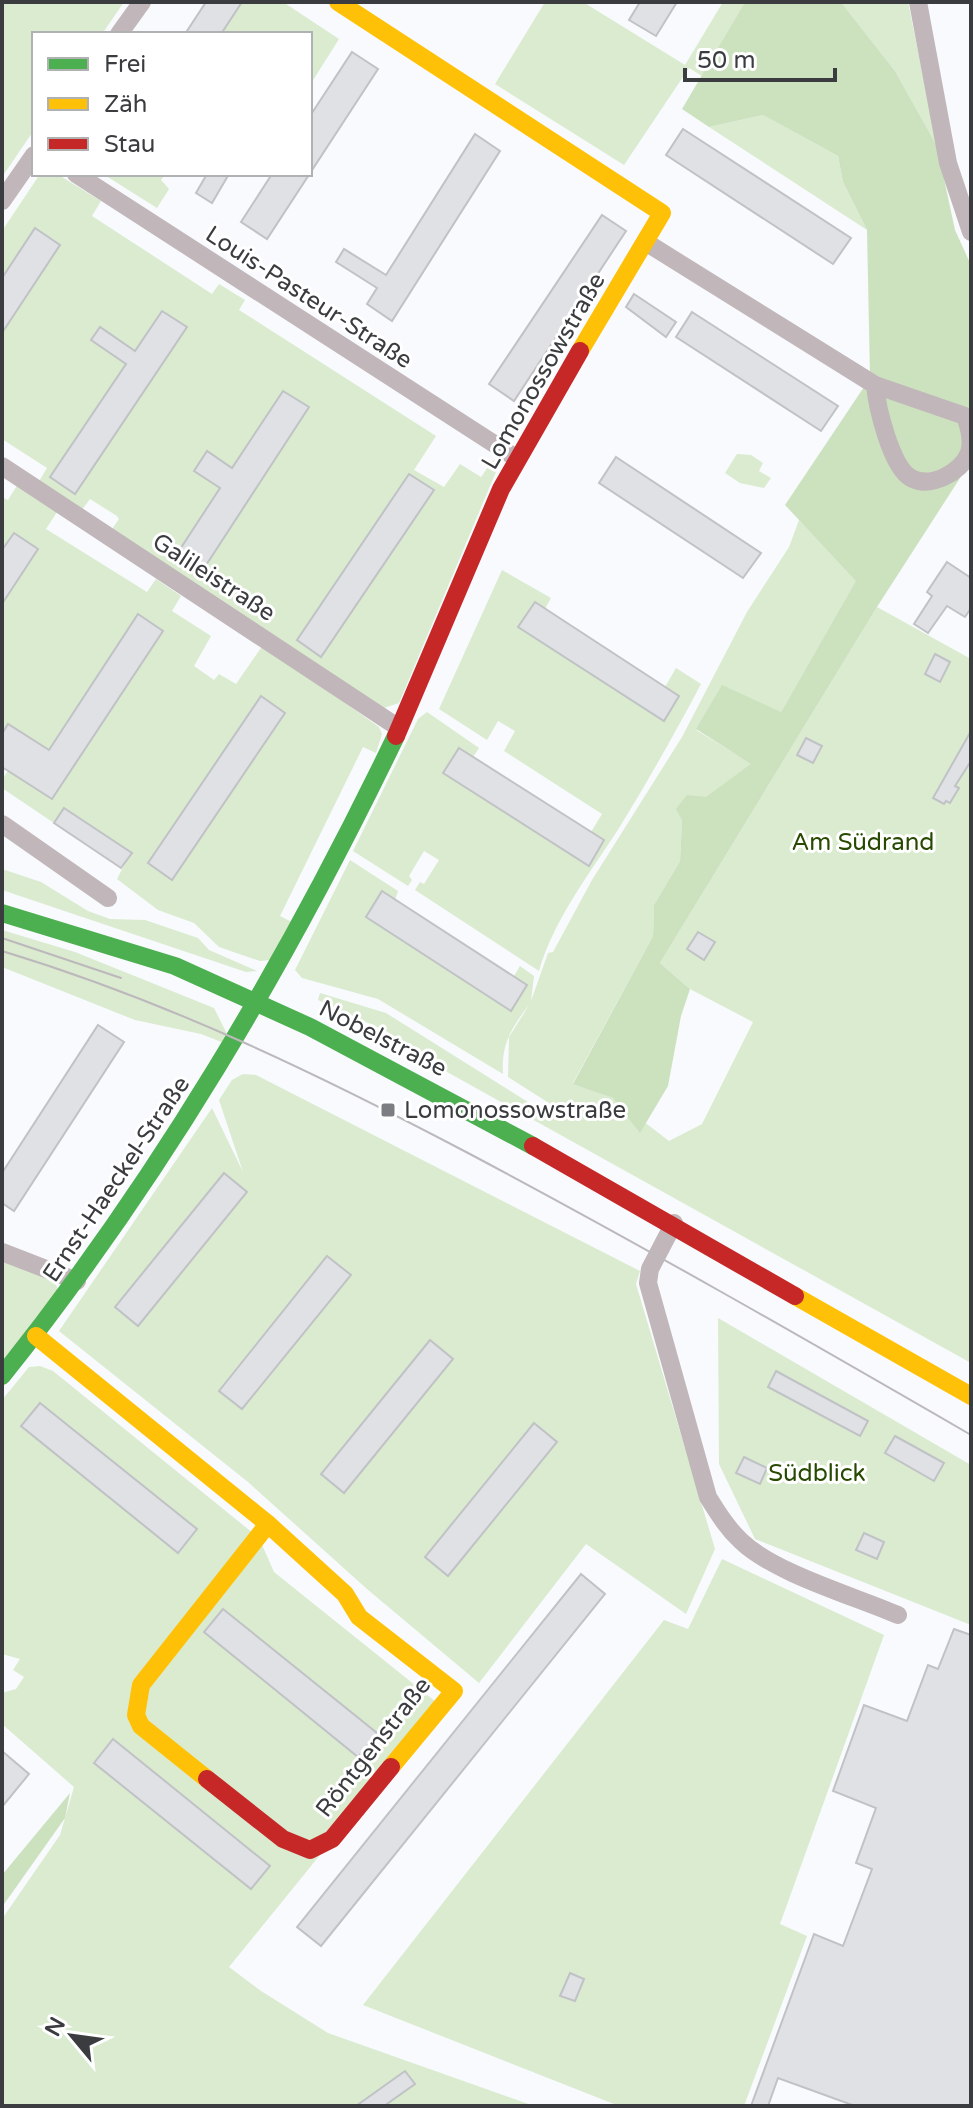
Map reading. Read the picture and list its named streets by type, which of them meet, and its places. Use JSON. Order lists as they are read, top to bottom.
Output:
{
  "streets": {
    "street": [
      "Louis-Pasteur-Straße",
      "Lomonossowstraße",
      "Galileistraße",
      "Nobelstraße",
      "Ernst-Haeckel-Straße",
      "Röntgenstraße"
    ]
  },
  "crossings": [
    ["Louis-Pasteur-Straße", "Lomonossowstraße"],
    ["Lomonossowstraße", "Galileistraße"],
    ["Lomonossowstraße", "Nobelstraße"],
    ["Lomonossowstraße", "Ernst-Haeckel-Straße"],
    ["Nobelstraße", "Ernst-Haeckel-Straße"],
    ["Ernst-Haeckel-Straße", "Röntgenstraße"]
  ],
  "parks": ["Am Südrand", "Südblick"],
  "places": {
    "transit": ["Lomonossowstraße"]
  },
  "legend": ["Frei", "Zäh", "Stau"],
  "scale_bar": "50 m",
  "north": "top left"
}
